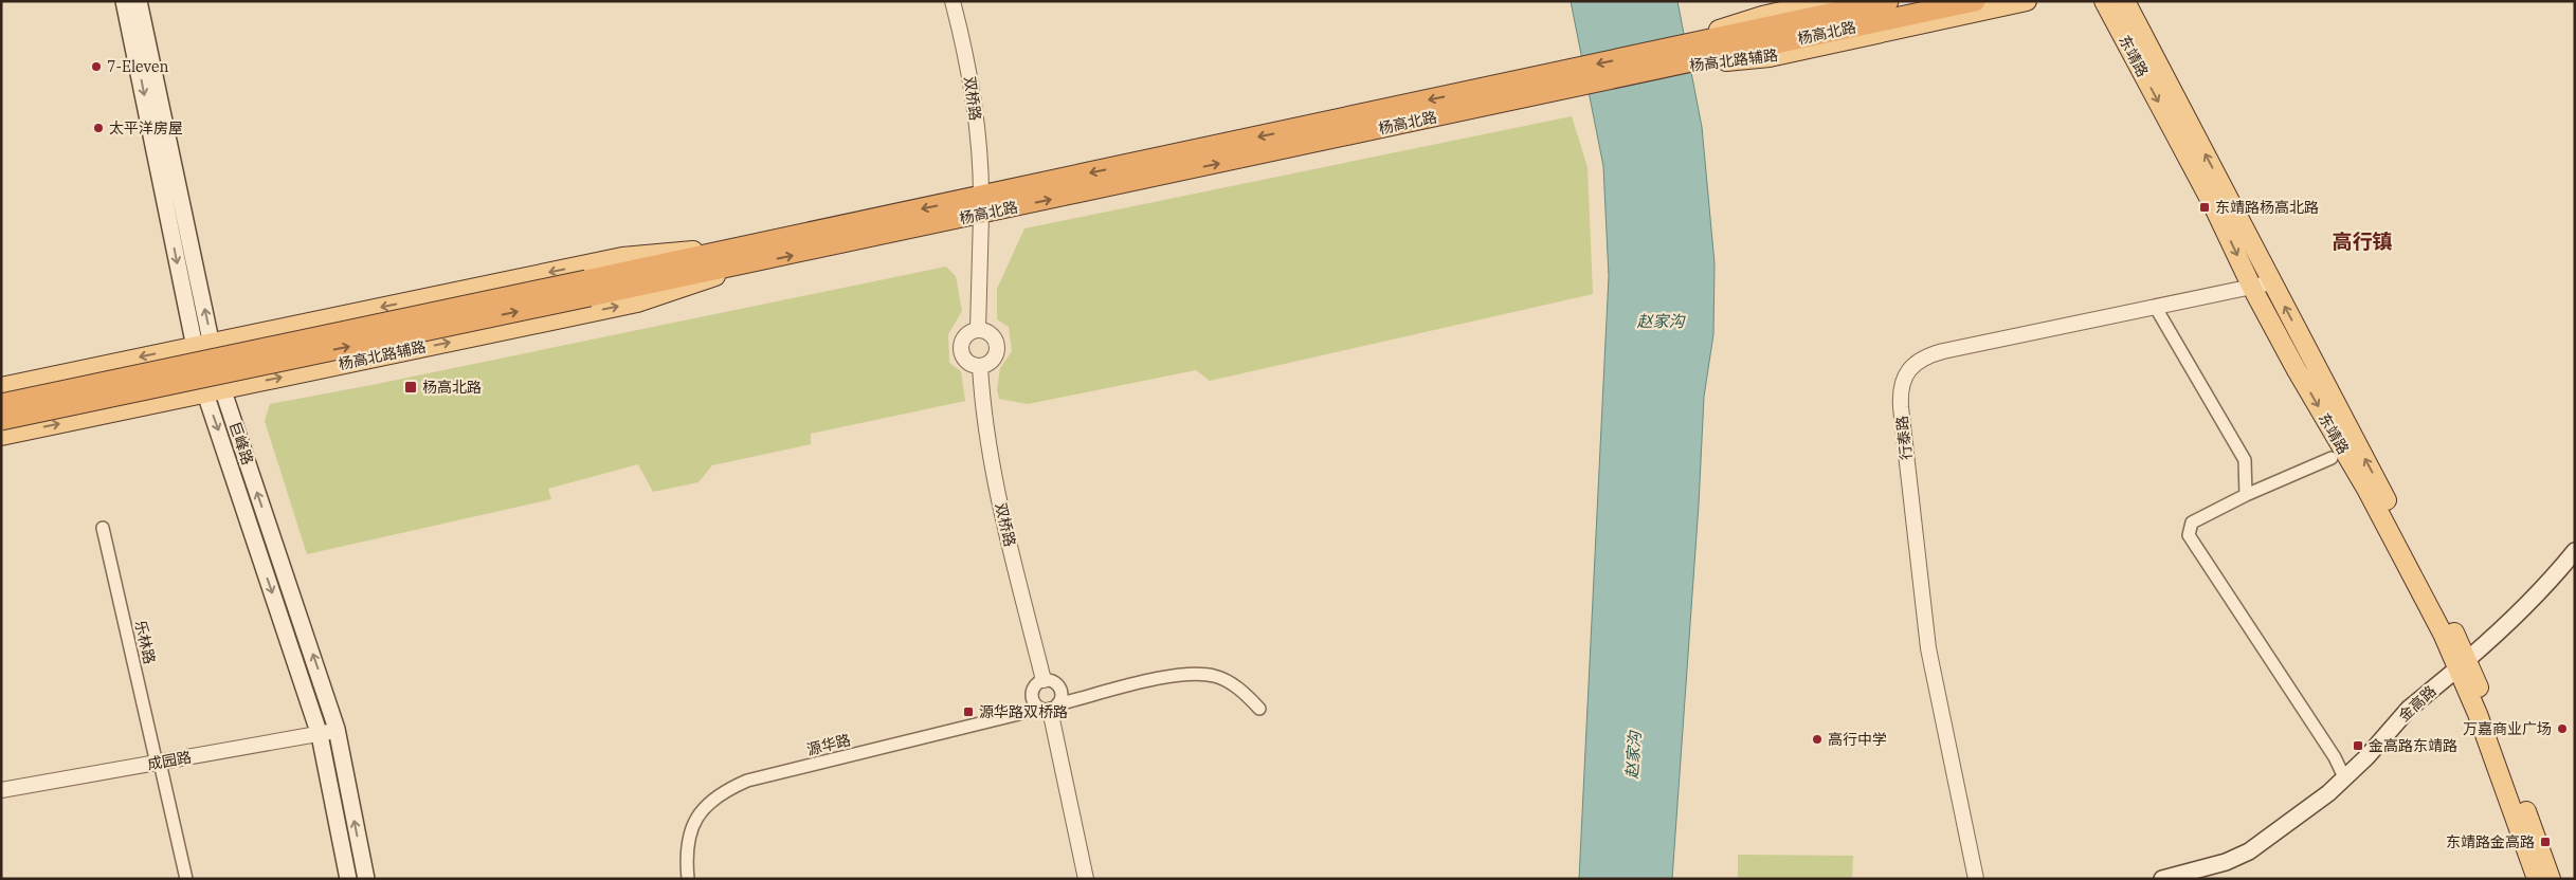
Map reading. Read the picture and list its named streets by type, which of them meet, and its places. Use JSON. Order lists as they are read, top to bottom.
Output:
{
  "streets": {
    "highway": ["杨高北路"],
    "main road": [
      "东靖路",
      "杨高北路辅路",
      "巨峰路",
      "金高路"
    ],
    "street": [
      "双桥路",
      "行泰路",
      "乐林路",
      "源华路",
      "成园路"
    ]
  },
  "crossings": [
    ["杨高北路", "杨高北路辅路"],
    ["杨高北路", "双桥路"],
    ["东靖路", "行泰路"],
    ["东靖路", "金高路"],
    ["杨高北路辅路", "巨峰路"],
    ["双桥路", "源华路"],
    ["巨峰路", "成园路"],
    ["乐林路", "成园路"]
  ],
  "districts": ["高行镇"],
  "water": ["赵家沟"],
  "places": {
    "other": [
      "7-Eleven",
      "太平洋房屋",
      "万嘉商业广场",
      "高行中学"
    ],
    "transit": [
      "东靖路杨高北路",
      "杨高北路",
      "源华路双桥路",
      "金高路东靖路",
      "东靖路金高路"
    ]
  }
}
